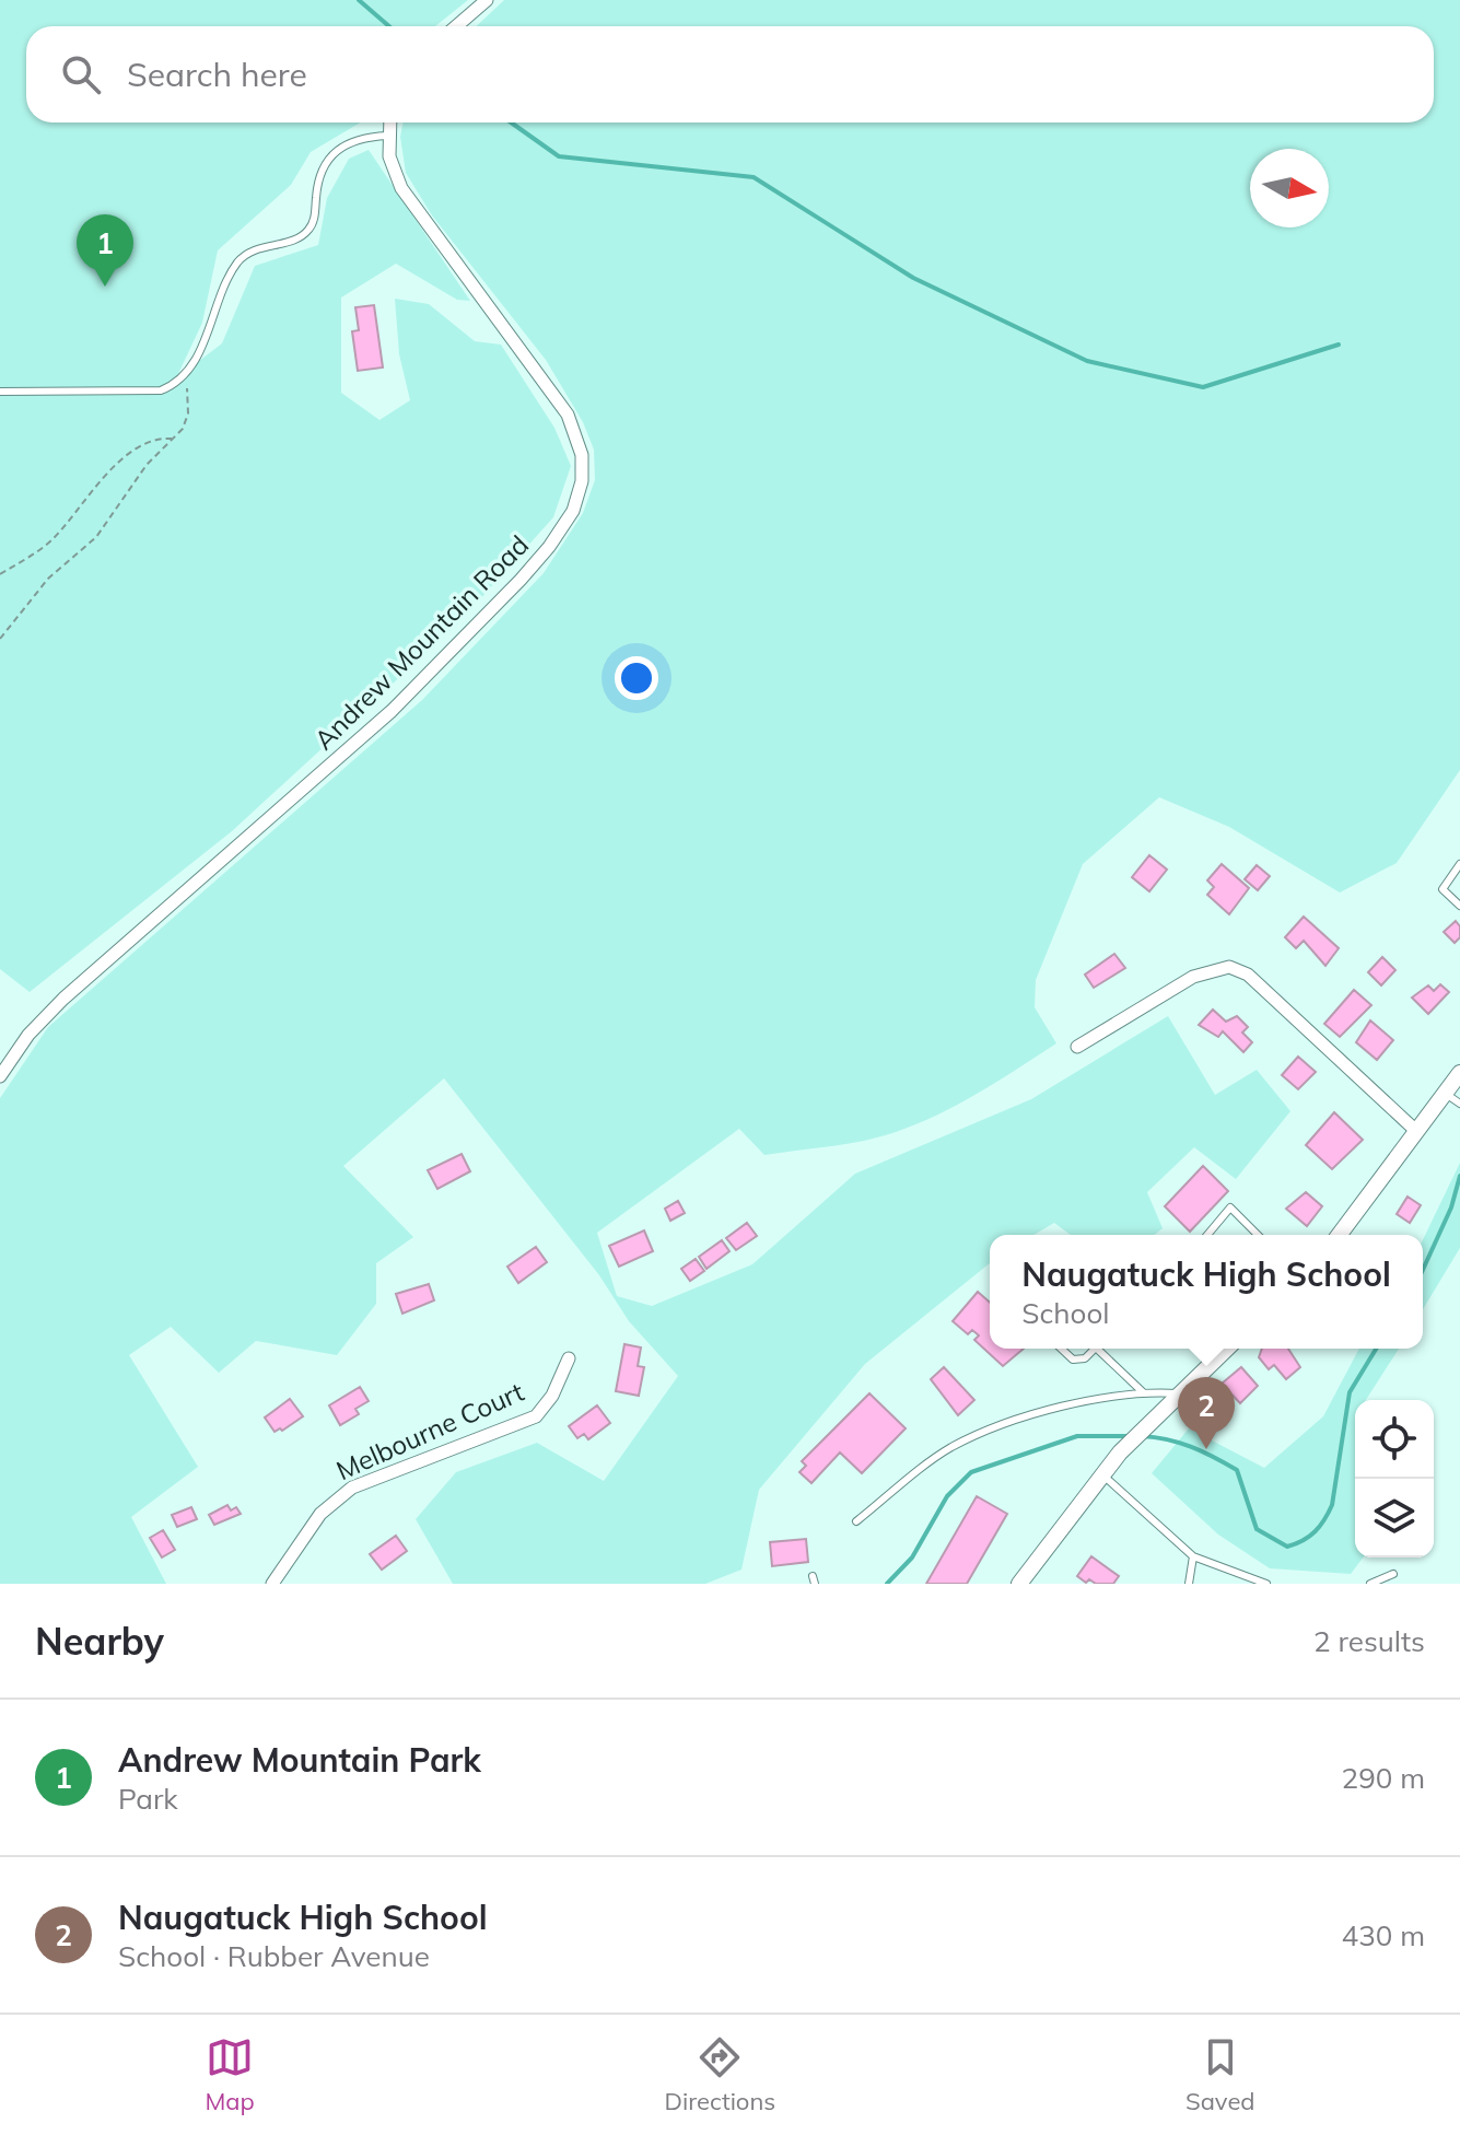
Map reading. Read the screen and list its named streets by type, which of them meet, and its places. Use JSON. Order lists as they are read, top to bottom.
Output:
{
  "streets": {
    "street": ["Andrew Mountain Road", "Melbourne Court"]
  },
  "north": "right",
  "page": {
    "search": "Search here",
    "pins": ["1", "2"],
    "popup": ["Naugatuck High School", "School"],
    "heading": ["Nearby", "2 results"],
    "list": [
      {
        "mark": "1",
        "name": "Andrew Mountain Park",
        "note": "Park",
        "value": "290 m"
      },
      {
        "mark": "2",
        "name": "Naugatuck High School",
        "note": "School · Rubber Avenue",
        "value": "430 m"
      }
    ],
    "nav": ["Map", "Directions", "Saved"]
  }
}
